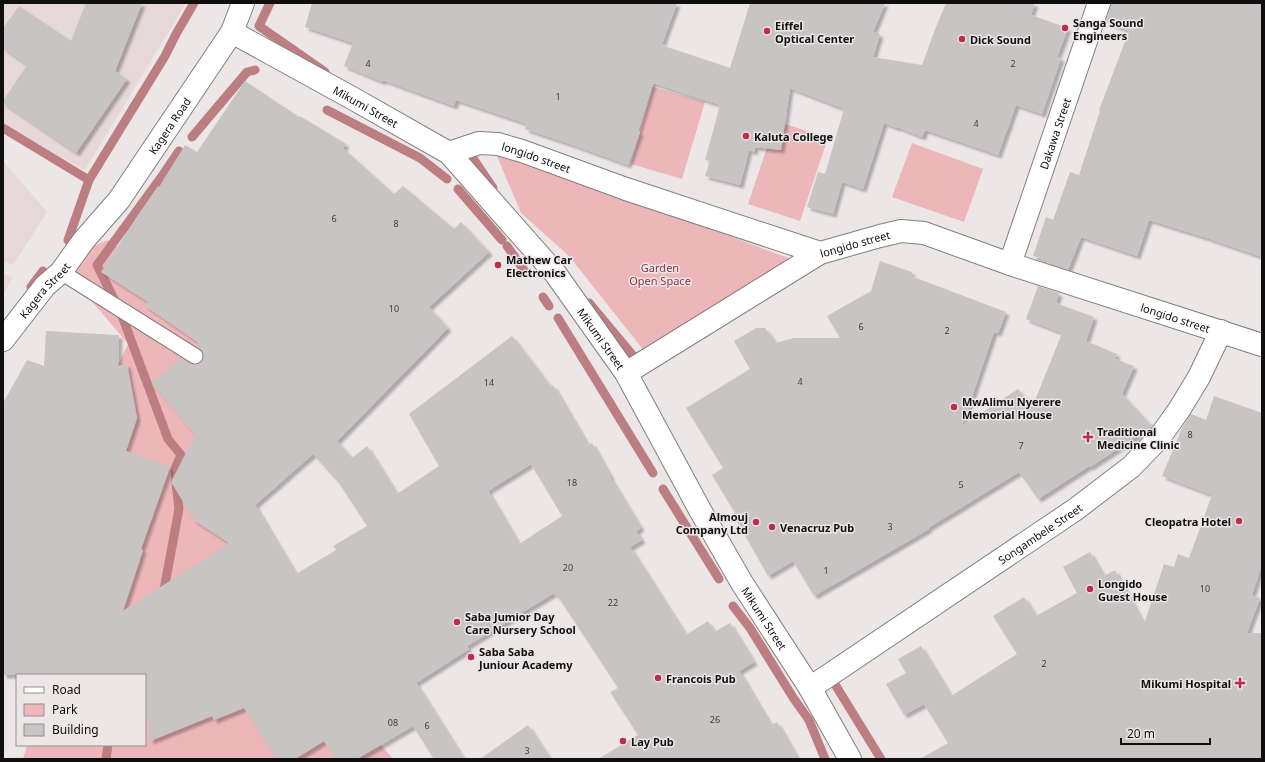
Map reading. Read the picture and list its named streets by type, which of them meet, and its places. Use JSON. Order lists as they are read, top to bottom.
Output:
{
  "streets": {
    "street": [
      "Mikumi Street",
      "Kagera Road",
      "Dakawa Street",
      "longido street",
      "Kagera Street",
      "Songambele Street"
    ]
  },
  "crossings": [
    ["Mikumi Street", "Kagera Road"],
    ["Mikumi Street", "longido street"],
    ["Mikumi Street", "Songambele Street"],
    ["Kagera Road", "Kagera Street"],
    ["Dakawa Street", "longido street"],
    ["longido street", "Songambele Street"]
  ],
  "parks": ["Garden Open Space"],
  "places": {
    "other": [
      "Sanga Sound Engineers",
      "Eiffel Optical Center",
      "Dick Sound",
      "Kaluta College",
      "Mathew Car Electronics",
      "MwAlimu Nyerere Memorial House",
      "Cleopatra Hotel",
      "Almouj Company Ltd",
      "Venacruz Pub",
      "Longido Guest House",
      "Saba Jumior Day Care Nursery School",
      "Saba Saba Juniour Academy",
      "Francois Pub",
      "Lay Pub"
    ],
    "health": ["Traditional Medicine Clinic", "Mikumi Hospital"]
  },
  "house_numbers": [
    "4",
    "2",
    "1",
    "4",
    "6",
    "8",
    "10",
    "6",
    "2",
    "4",
    "14",
    "8",
    "7",
    "18",
    "5",
    "3",
    "20",
    "1",
    "10",
    "22",
    "2",
    "26",
    "08",
    "6",
    "3"
  ],
  "legend": ["Road", "Park", "Building"],
  "scale_bar": "20 m"
}
